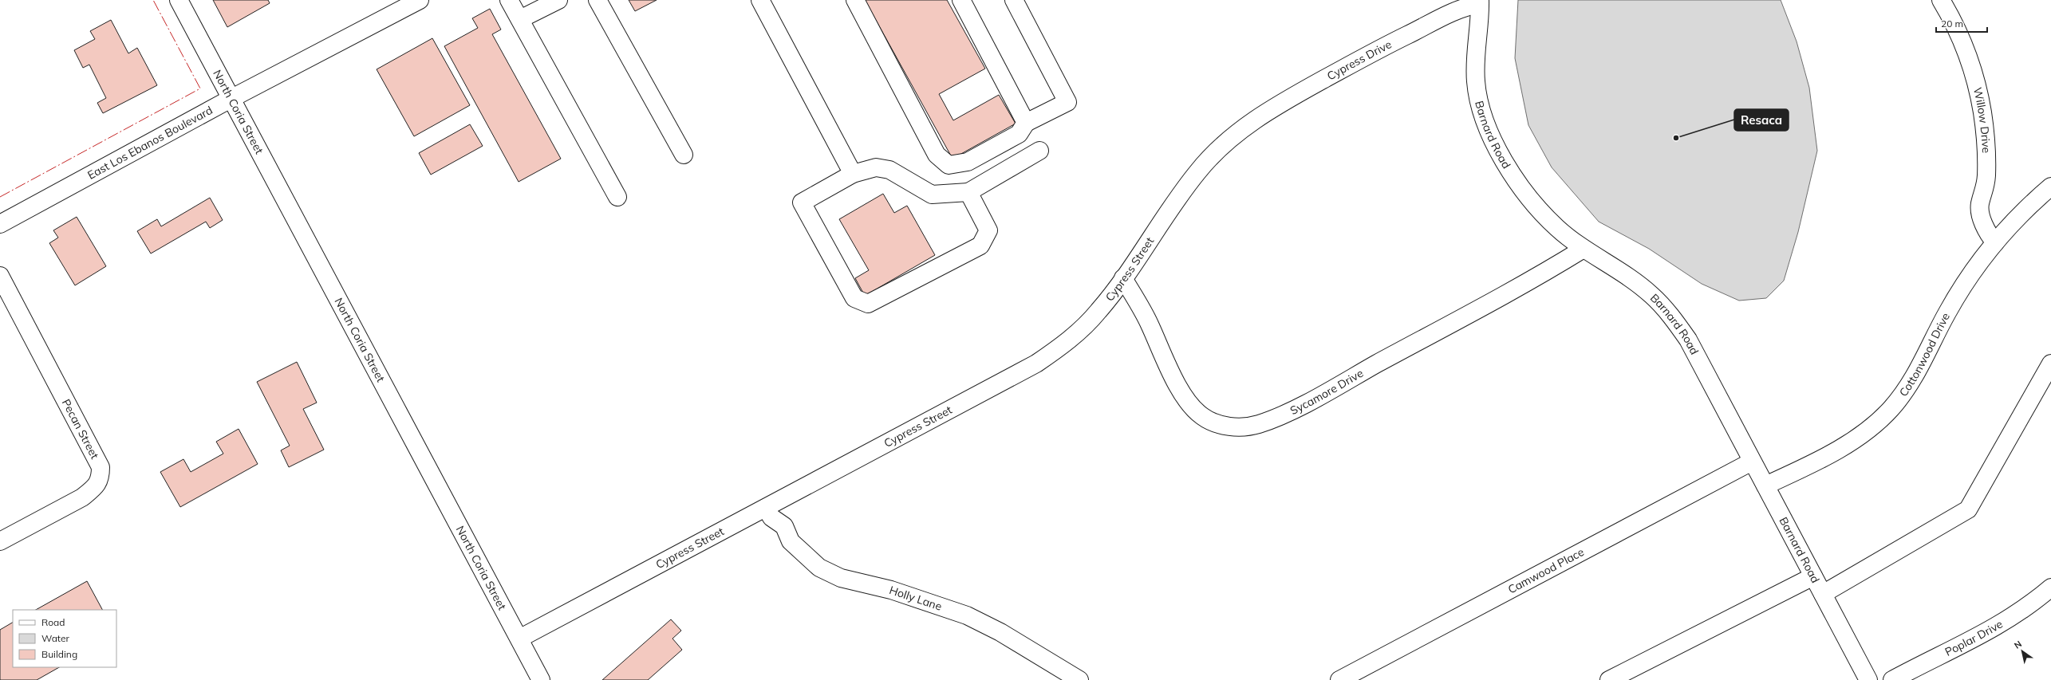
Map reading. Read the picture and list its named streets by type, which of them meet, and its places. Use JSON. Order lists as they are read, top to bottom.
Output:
{
  "streets": {
    "street": [
      "Cypress Drive",
      "North Coria Street",
      "Willow Drive",
      "Barnard Road",
      "East Los Ebanos Boulevard",
      "Cypress Street",
      "Cottonwood Drive",
      "Sycamore Drive",
      "Pecan Street",
      "Camwood Place",
      "Holly Lane",
      "Poplar Drive"
    ]
  },
  "crossings": [
    ["Cypress Drive", "Barnard Road"],
    ["Cypress Drive", "Cypress Street"],
    ["North Coria Street", "East Los Ebanos Boulevard"],
    ["North Coria Street", "Cypress Street"],
    ["Willow Drive", "Cottonwood Drive"],
    ["Barnard Road", "Cottonwood Drive"],
    ["Barnard Road", "Sycamore Drive"],
    ["Barnard Road", "Camwood Place"],
    ["Cypress Street", "Sycamore Drive"],
    ["Cypress Street", "Holly Lane"]
  ],
  "places": ["Resaca"],
  "legend": ["Road", "Water", "Building"],
  "scale_bar": "20 m",
  "north": "top left"
}
